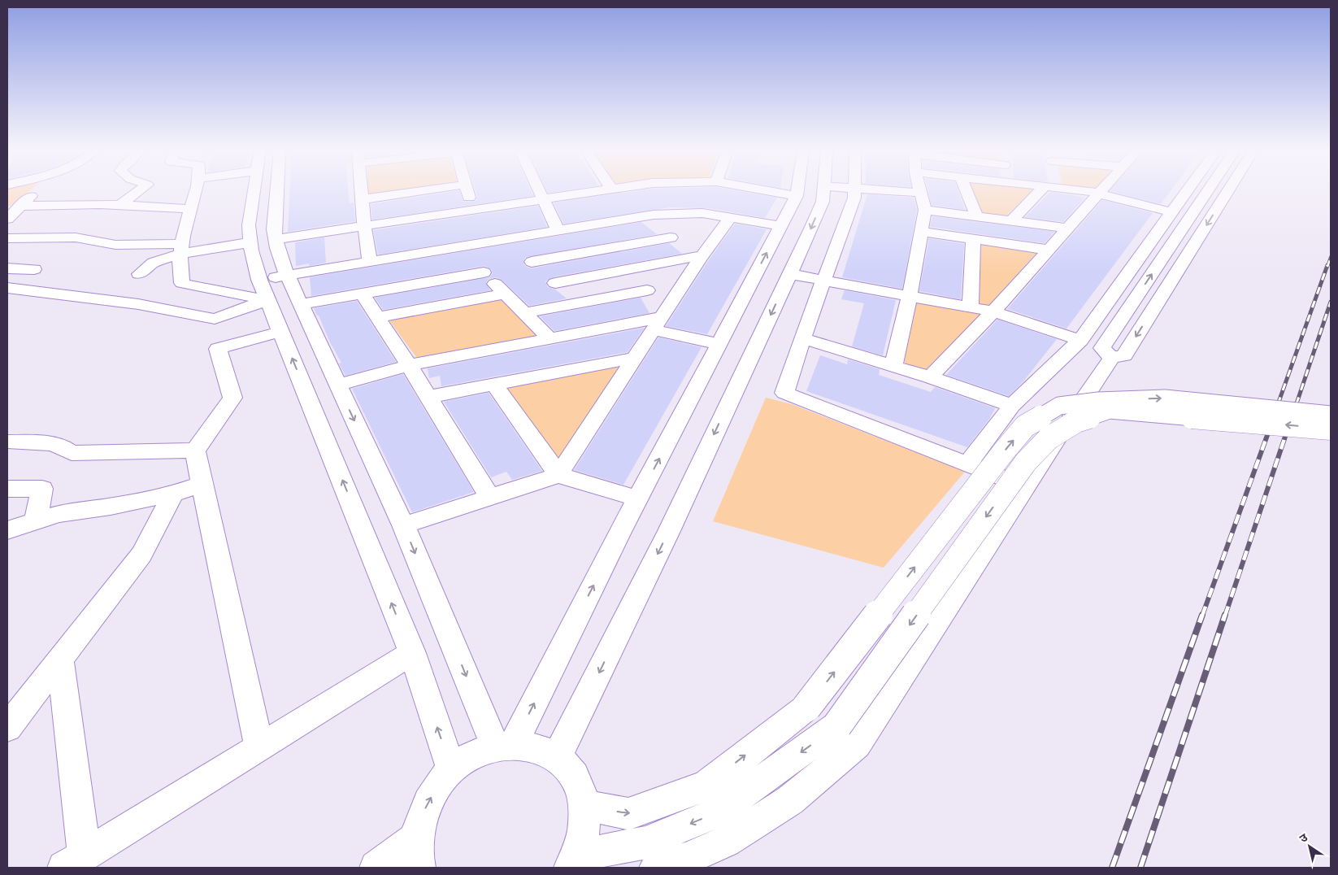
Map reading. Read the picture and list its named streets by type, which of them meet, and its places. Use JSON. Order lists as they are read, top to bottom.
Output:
{
  "north": "top left"
}
